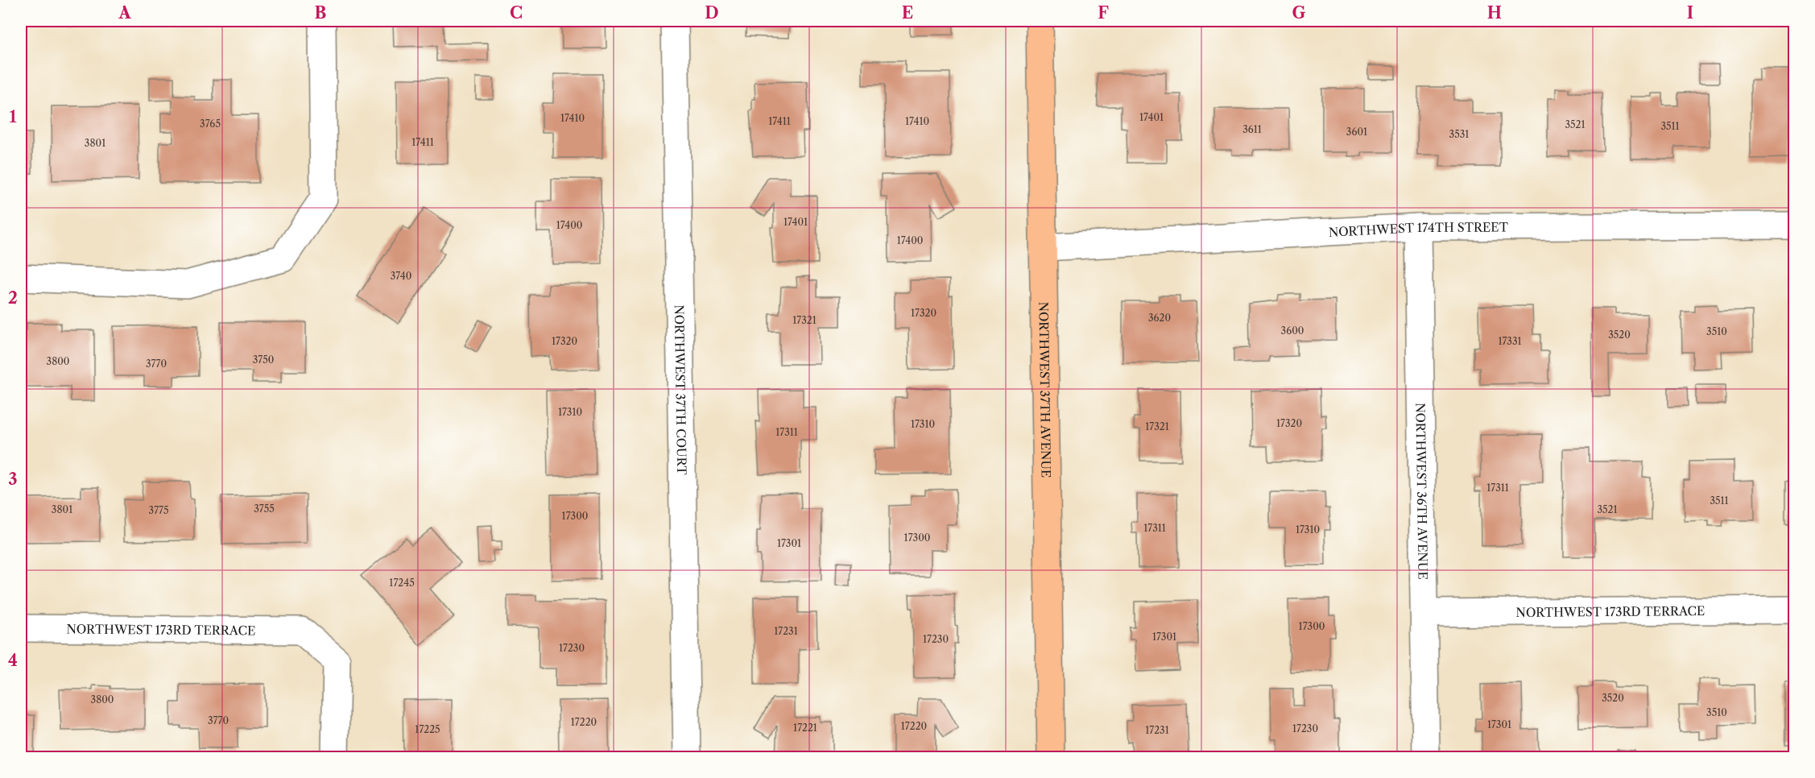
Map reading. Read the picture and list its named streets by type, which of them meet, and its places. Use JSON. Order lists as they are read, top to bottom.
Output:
{
  "streets": {
    "main road": ["NORTHWEST 37TH AVENUE"],
    "street": [
      "NORTHWEST 174TH STREET",
      "NORTHWEST 37TH COURT",
      "NORTHWEST 36TH AVENUE",
      "NORTHWEST 173RD TERRACE"
    ]
  },
  "crossings": [
    ["NORTHWEST 174TH STREET", "NORTHWEST 37TH AVENUE"],
    ["NORTHWEST 174TH STREET", "NORTHWEST 36TH AVENUE"],
    ["NORTHWEST 36TH AVENUE", "NORTHWEST 173RD TERRACE"]
  ],
  "house_numbers": [
    "17401",
    "17410",
    "17411",
    "17410",
    "3765",
    "3521",
    "3511",
    "3611",
    "3601",
    "3531",
    "17411",
    "3801",
    "17401",
    "17400",
    "17400",
    "3740",
    "17320",
    "3620",
    "17321",
    "3600",
    "3510",
    "3520",
    "17320",
    "17331",
    "3750",
    "3800",
    "3770",
    "17310",
    "17320",
    "17310",
    "17321",
    "17311",
    "17311",
    "3511",
    "3755",
    "3801",
    "3521",
    "3775",
    "17300",
    "17311",
    "17310",
    "17300",
    "17301",
    "17245",
    "17300",
    "17231",
    "17301",
    "17230",
    "17230",
    "3520",
    "3800",
    "3510",
    "3770",
    "17220",
    "17301",
    "17220",
    "17221",
    "17230",
    "17225",
    "17231"
  ],
  "grid": {
    "columns": [
      "A",
      "B",
      "C",
      "D",
      "E",
      "F",
      "G",
      "H",
      "I"
    ],
    "rows": [
      "1",
      "2",
      "3",
      "4"
    ]
  }
}
